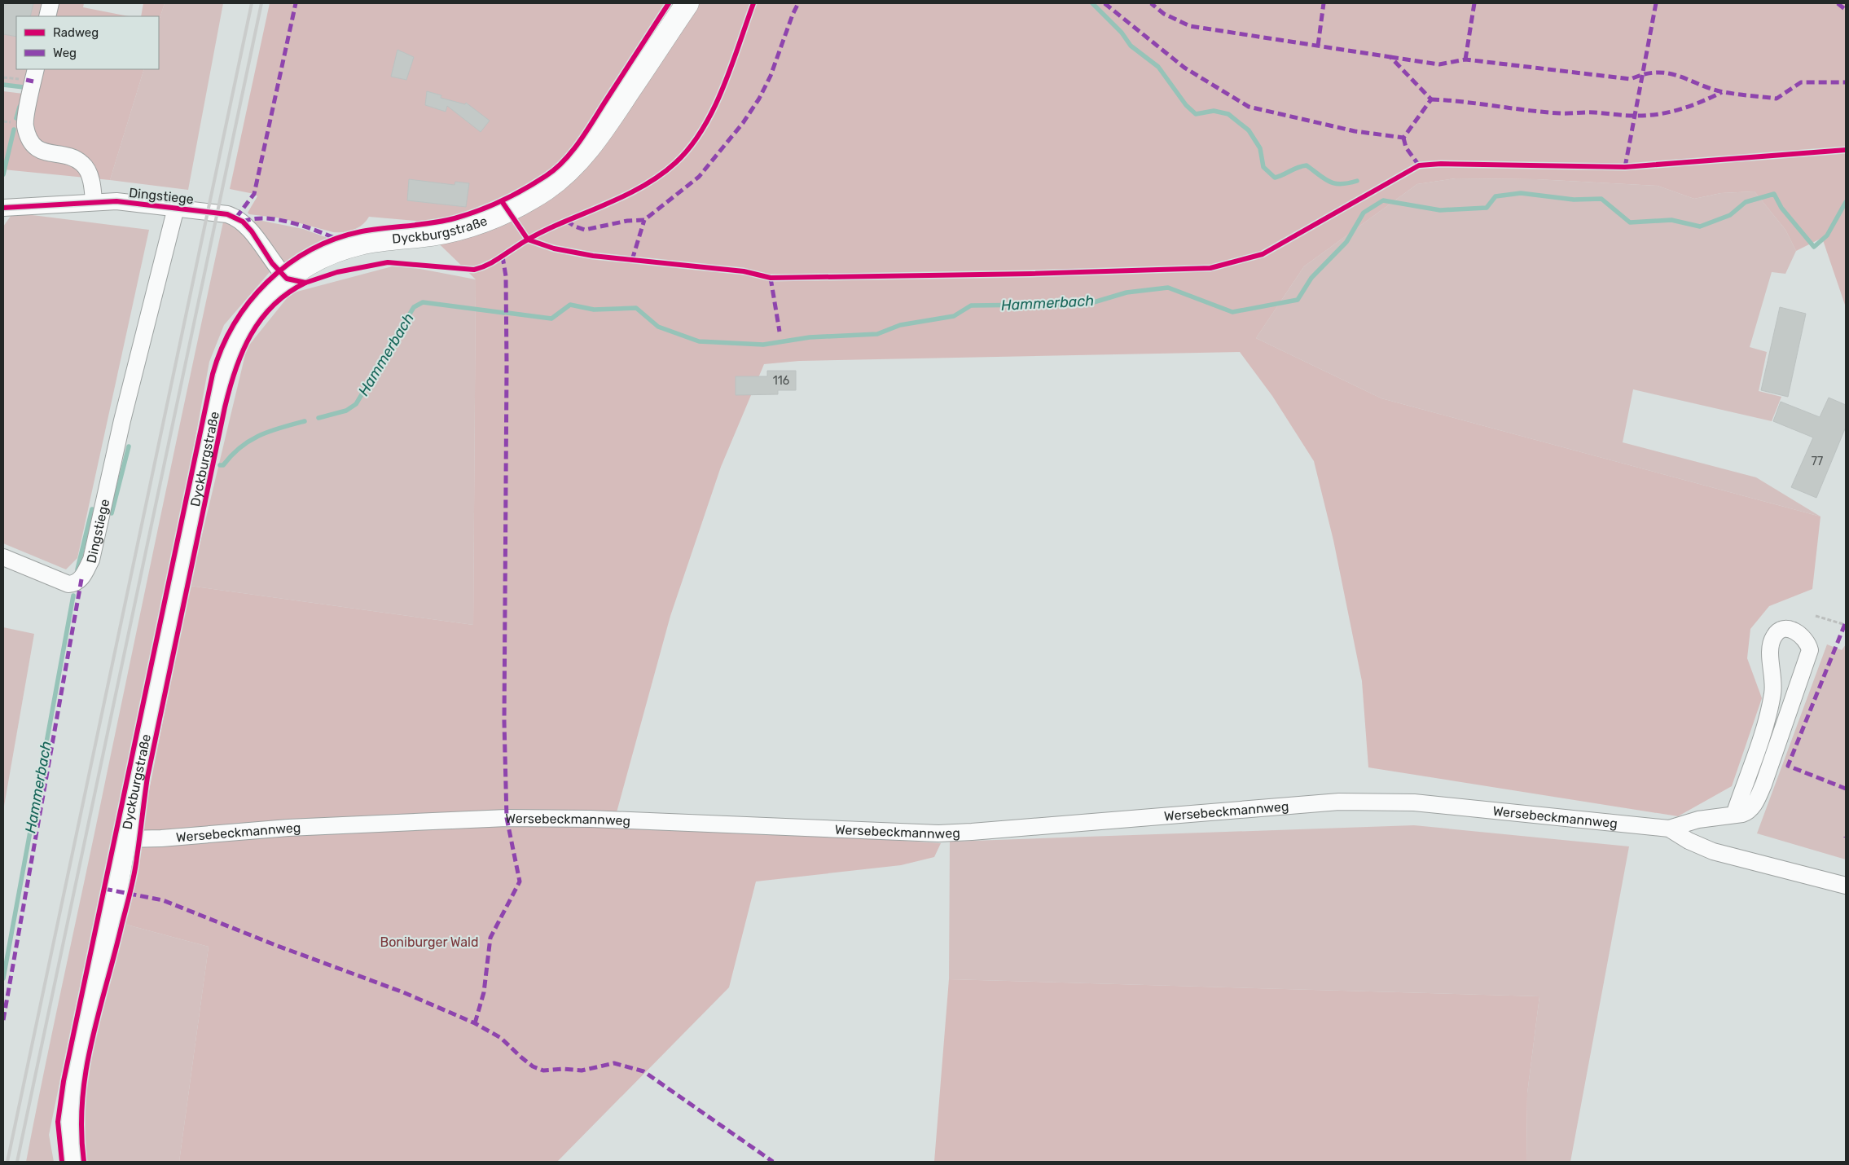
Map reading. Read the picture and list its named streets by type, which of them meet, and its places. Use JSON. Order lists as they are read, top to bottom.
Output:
{
  "streets": {
    "street": ["Dingstiege", "Dyckburgstraße", "Wersebeckmannweg"]
  },
  "crossings": [
    ["Dingstiege", "Dyckburgstraße"],
    ["Dyckburgstraße", "Wersebeckmannweg"]
  ],
  "water": ["Hammerbach"],
  "parks": ["Boniburger Wald"],
  "house_numbers": ["116", "77"],
  "legend": ["Radweg", "Weg"]
}
